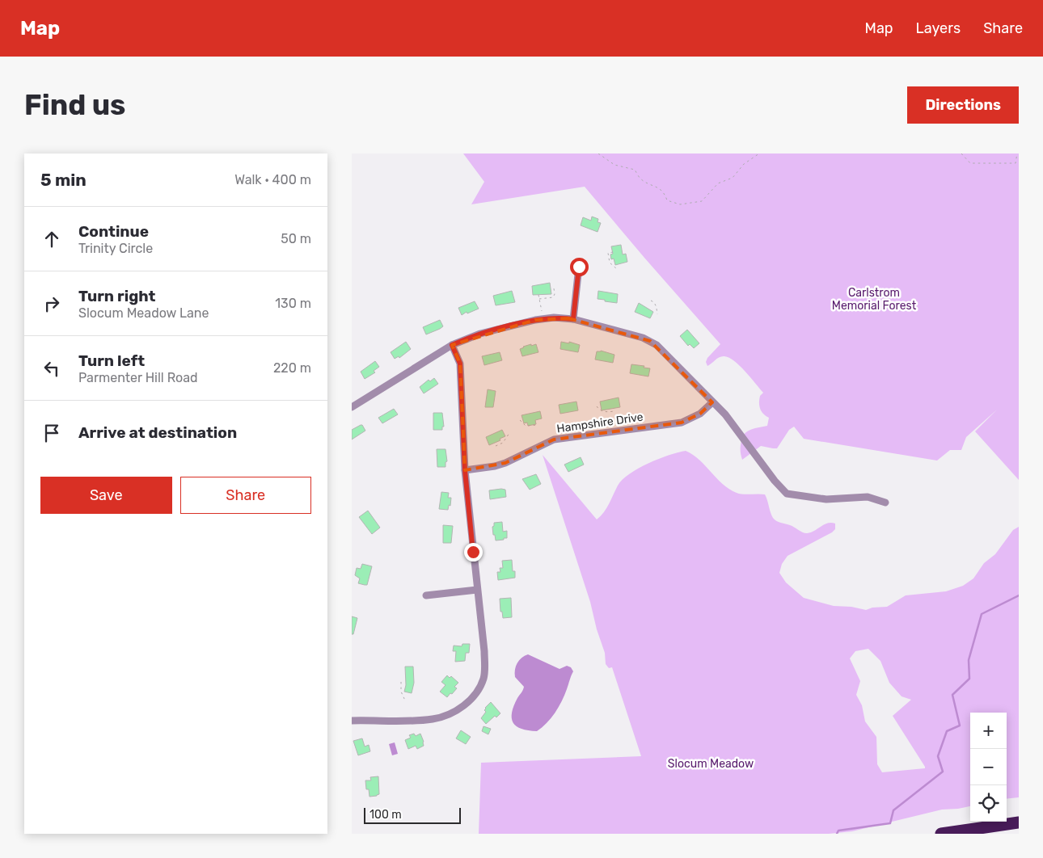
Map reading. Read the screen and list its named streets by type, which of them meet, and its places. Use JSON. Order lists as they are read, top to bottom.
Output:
{
  "streets": {
    "street": ["Hampshire Drive"]
  },
  "parks": ["Carlstrom Memorial Forest", "Slocum Meadow"],
  "scale_bar": "100 m",
  "page": {
    "header": "Map",
    "nav": ["Map", "Layers", "Share"],
    "buttons": [
      "Directions",
      ["Save", "Share"]
    ],
    "title": "Find us",
    "heading": ["5 min", "Walk · 400 m"],
    "list": [
      ["Continue", "Trinity Circle", "50 m"],
      ["Turn right", "Slocum Meadow Lane", "130 m"],
      ["Turn left", "Parmenter Hill Road", "220 m"],
      "Arrive at destination"
    ],
    "map_buttons": ["+", "−"],
    "scale": "100 m"
  }
}
